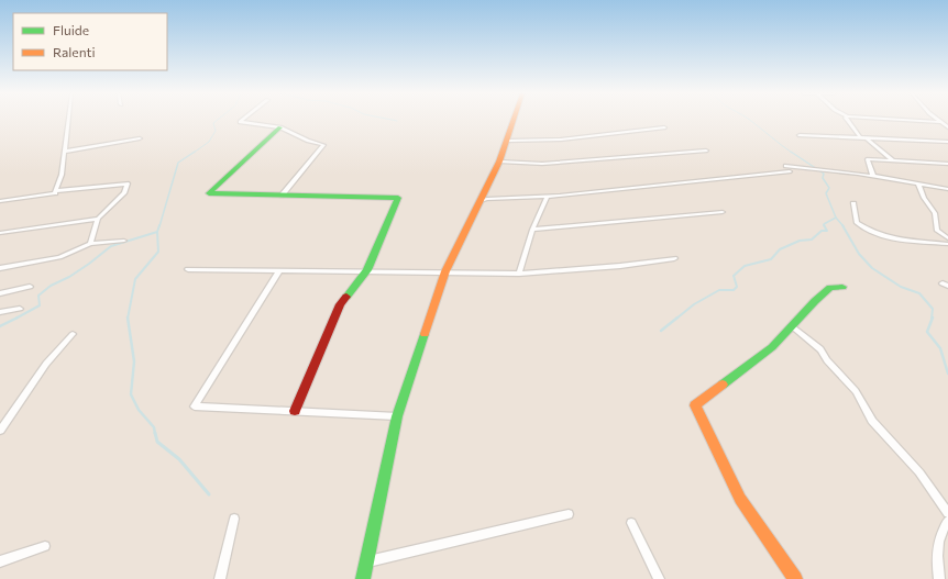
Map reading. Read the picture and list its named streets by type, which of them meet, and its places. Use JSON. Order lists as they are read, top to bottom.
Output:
{
  "legend": ["Fluide", "Ralenti"]
}
